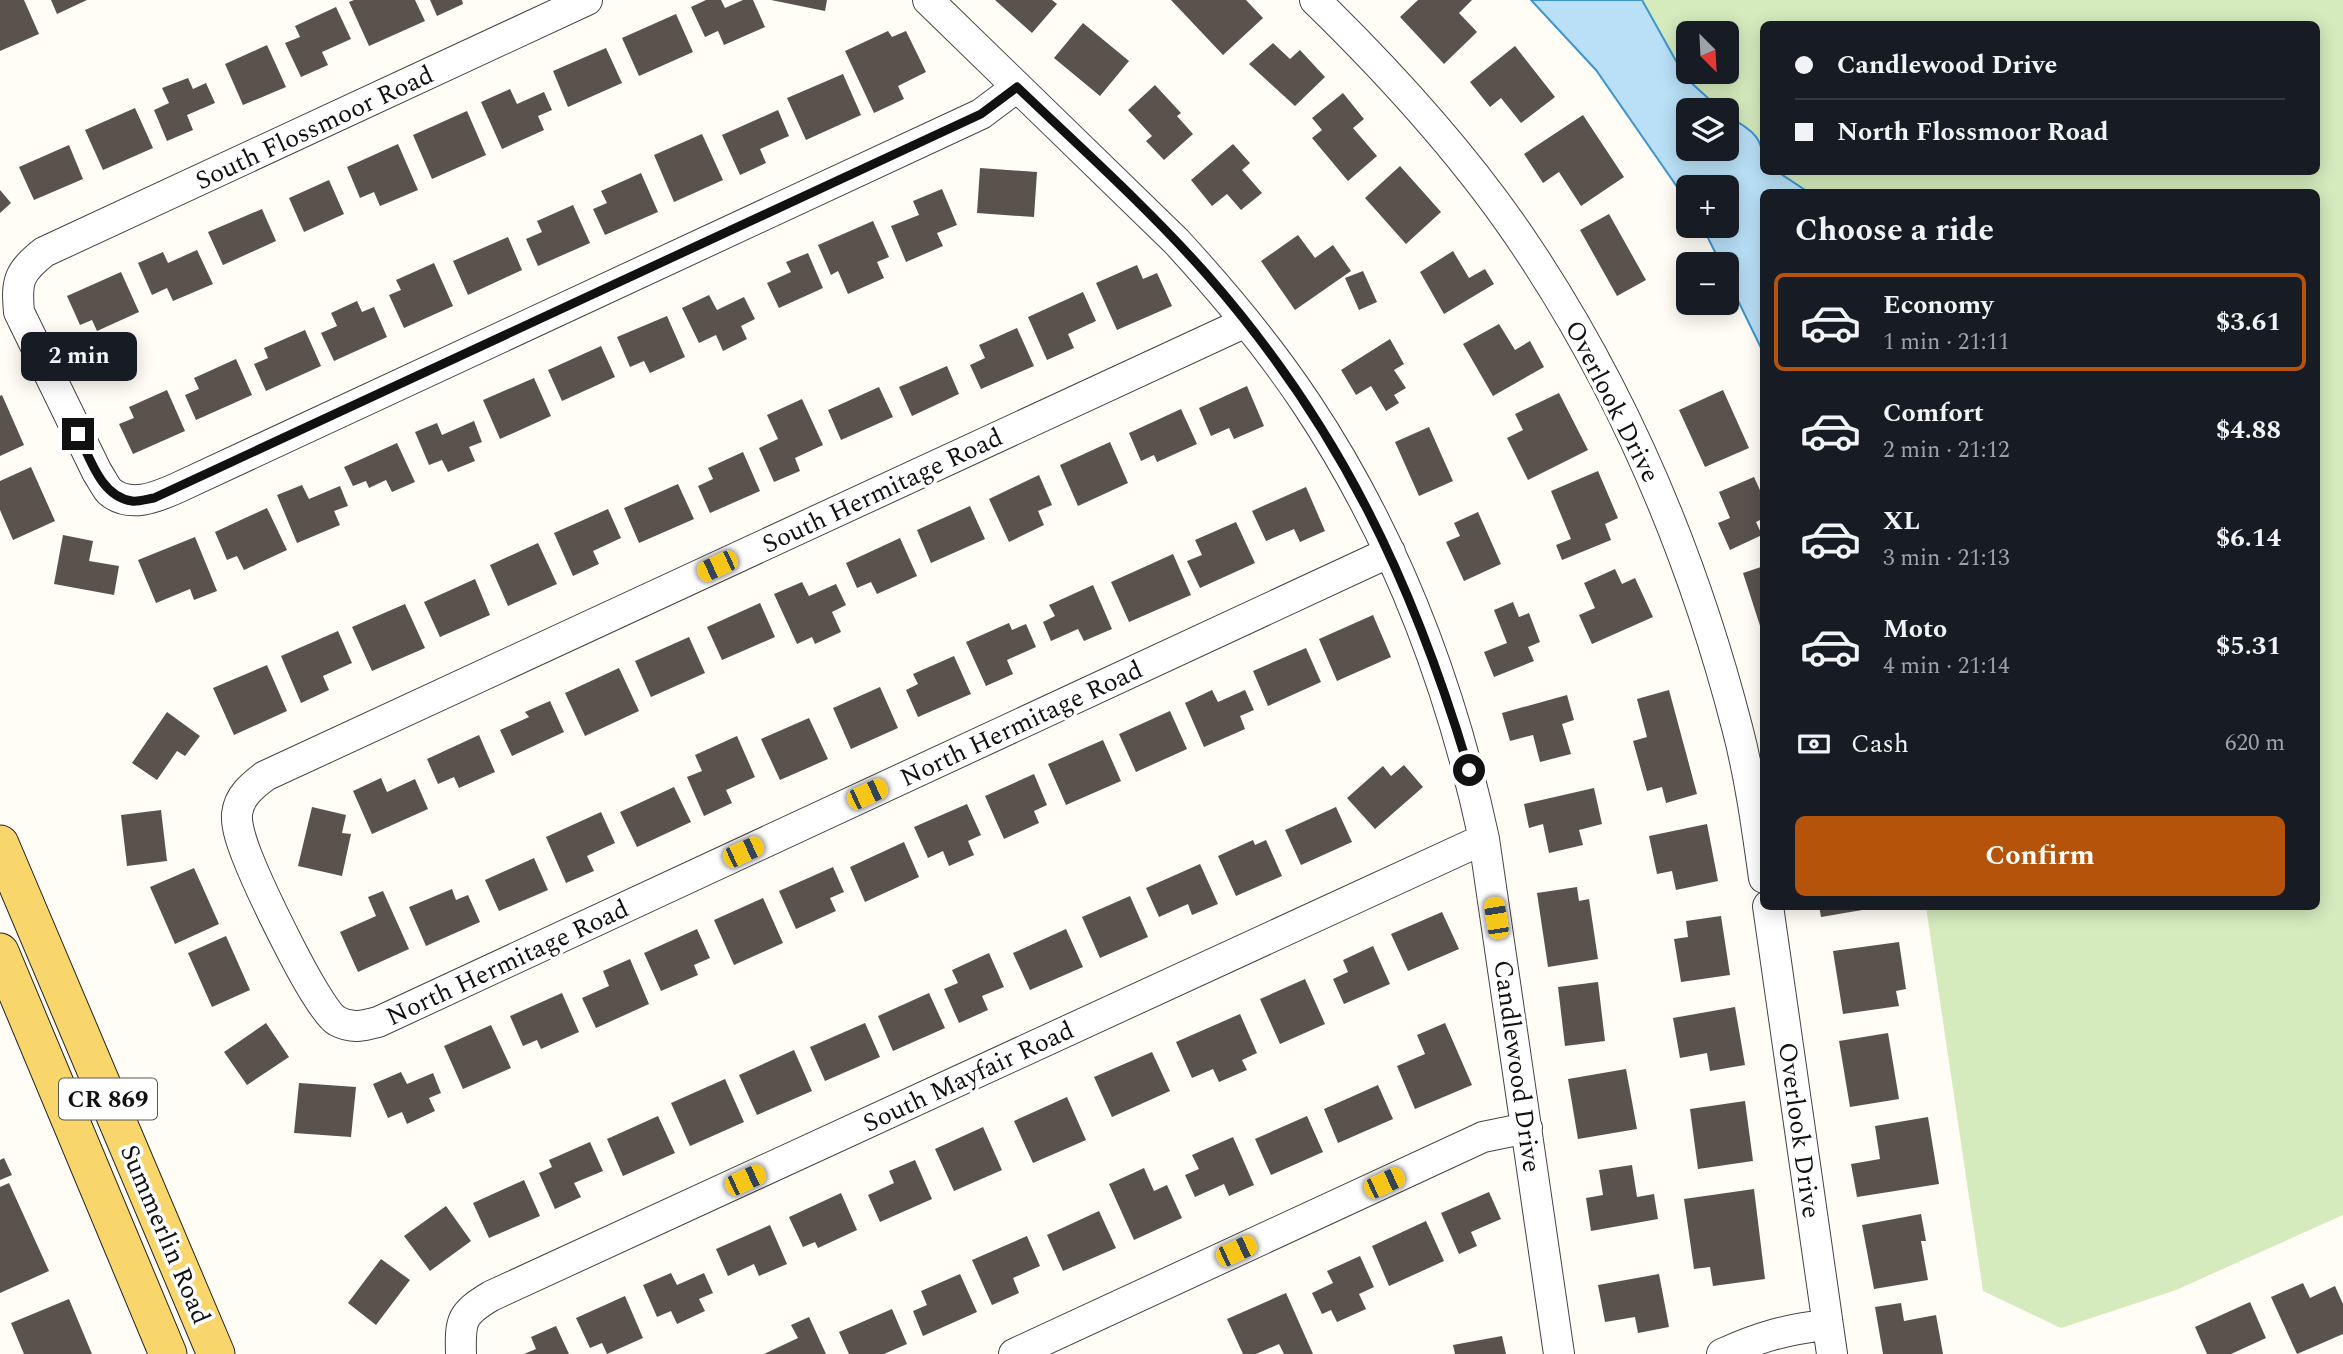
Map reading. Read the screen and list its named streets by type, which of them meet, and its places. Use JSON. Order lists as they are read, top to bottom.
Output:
{
  "streets": {
    "main road": ["CR 869", "Summerlin Road"],
    "street": [
      "South Flossmoor Road",
      "Overlook Drive",
      "South Hermitage Road",
      "North Hermitage Road",
      "Candlewood Drive",
      "South Mayfair Road"
    ]
  },
  "crossings": [
    ["South Flossmoor Road", "Candlewood Drive"],
    ["South Hermitage Road", "North Hermitage Road"],
    ["South Hermitage Road", "Candlewood Drive"],
    ["North Hermitage Road", "Candlewood Drive"],
    ["Candlewood Drive", "South Mayfair Road"]
  ],
  "north": "bottom right",
  "page": {
    "map_buttons": ["+", "−"],
    "banner": ["Candlewood Drive", "North Flossmoor Road"],
    "heading": "Choose a ride",
    "list": [
      {
        "name": "Economy",
        "note": "1 min · 21:11",
        "value": "$3.61"
      },
      {
        "name": "Comfort",
        "note": "2 min · 21:12",
        "value": "$4.88"
      },
      {
        "name": "XL",
        "note": "3 min · 21:13",
        "value": "$6.14"
      },
      {
        "name": "Moto",
        "note": "4 min · 21:14",
        "value": "$5.31"
      }
    ],
    "bubble": "2 min",
    "pay": ["Cash", "620 m"],
    "buttons": "Confirm"
  }
}
